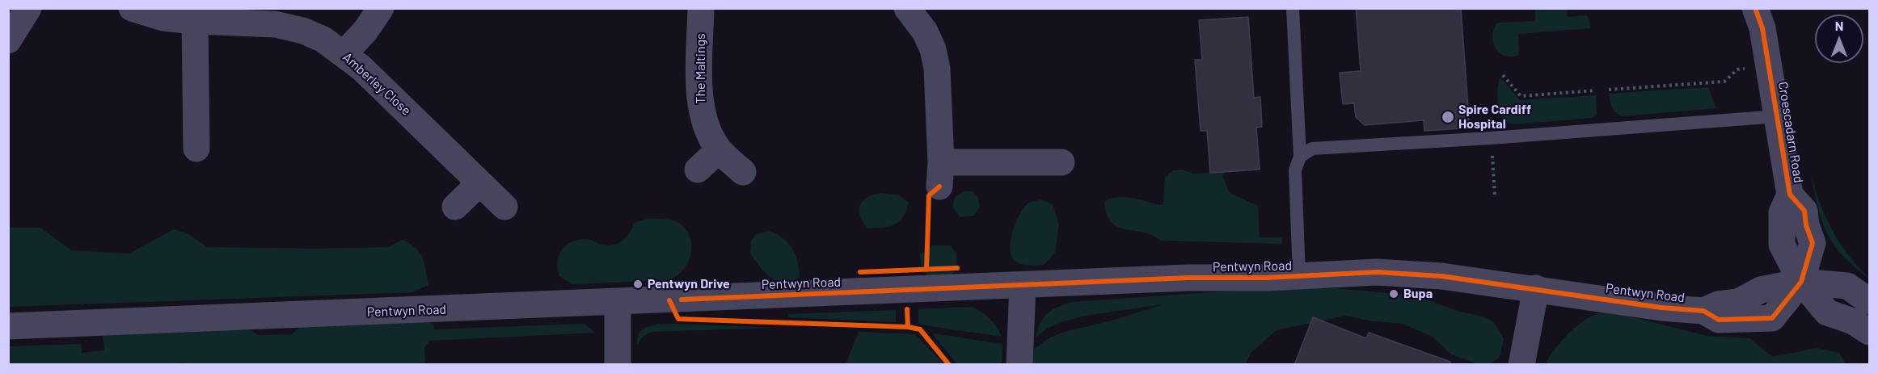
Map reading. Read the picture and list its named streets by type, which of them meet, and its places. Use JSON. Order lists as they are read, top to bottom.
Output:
{
  "streets": {
    "street": [
      "The Maltings",
      "Amberley Close",
      "Croescadarn Road",
      "Pentwyn Road"
    ]
  },
  "crossings": [
    ["Croescadarn Road", "Pentwyn Road"]
  ],
  "places": ["Spire Cardiff Hospital", "Pentwyn Drive", "Bupa"],
  "north": "top"
}
